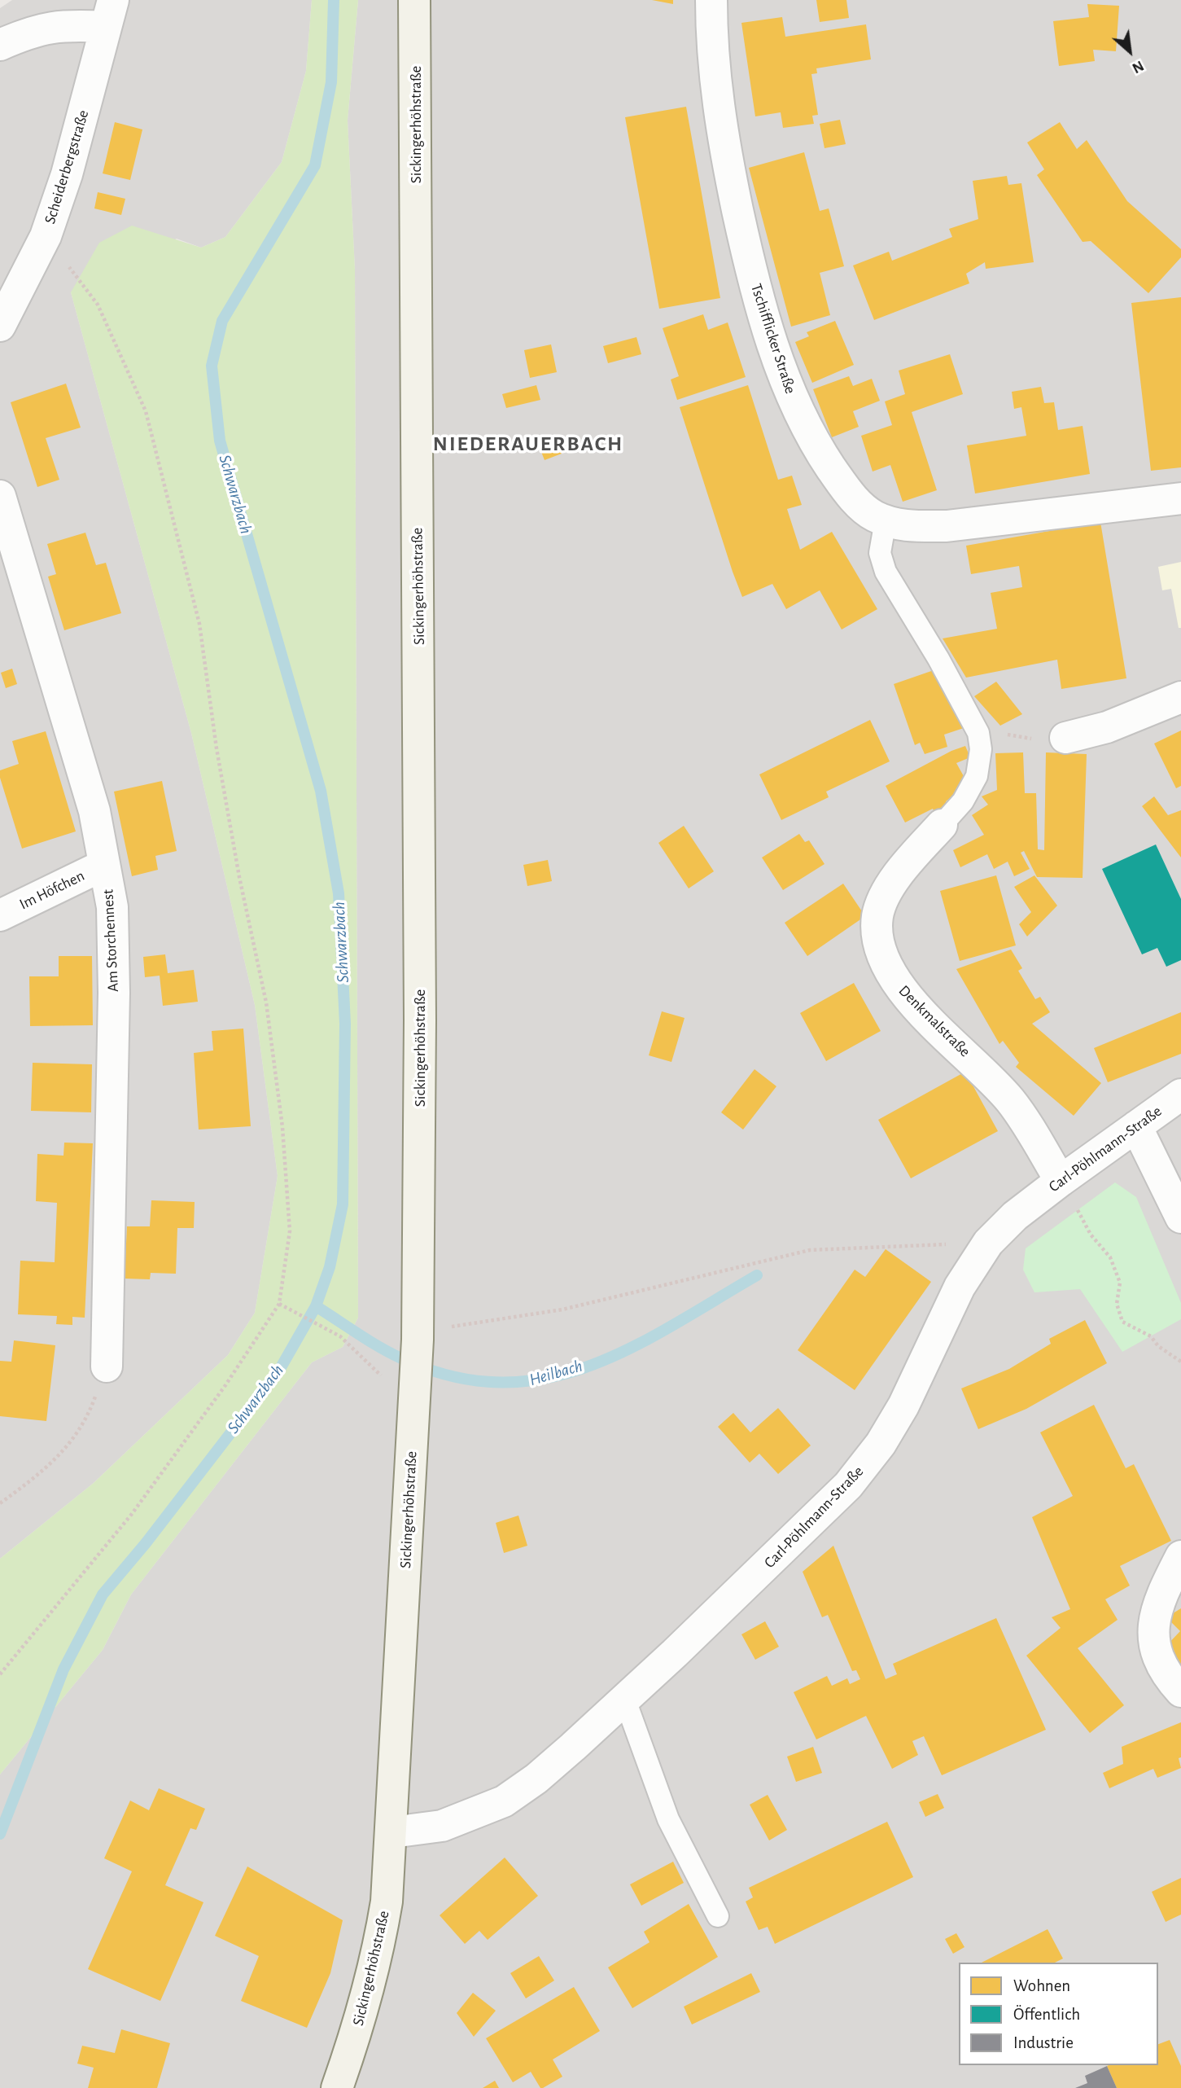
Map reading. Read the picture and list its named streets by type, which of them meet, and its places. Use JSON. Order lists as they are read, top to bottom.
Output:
{
  "streets": {
    "main road": ["Sickingerhöhstraße"],
    "street": [
      "Scheiderbergstraße",
      "Tschifflicker Straße",
      "Im Höfchen",
      "Am Storchennest",
      "Denkmalstraße",
      "Carl-Pöhlmann-Straße"
    ]
  },
  "crossings": [
    ["Sickingerhöhstraße", "Carl-Pöhlmann-Straße"],
    ["Tschifflicker Straße", "Denkmalstraße"],
    ["Im Höfchen", "Am Storchennest"],
    ["Denkmalstraße", "Carl-Pöhlmann-Straße"]
  ],
  "districts": ["NIEDERAUERBACH"],
  "water": ["Schwarzbach", "Heilbach"],
  "legend": ["Wohnen", "Öffentlich", "Industrie"],
  "north": "bottom right"
}
